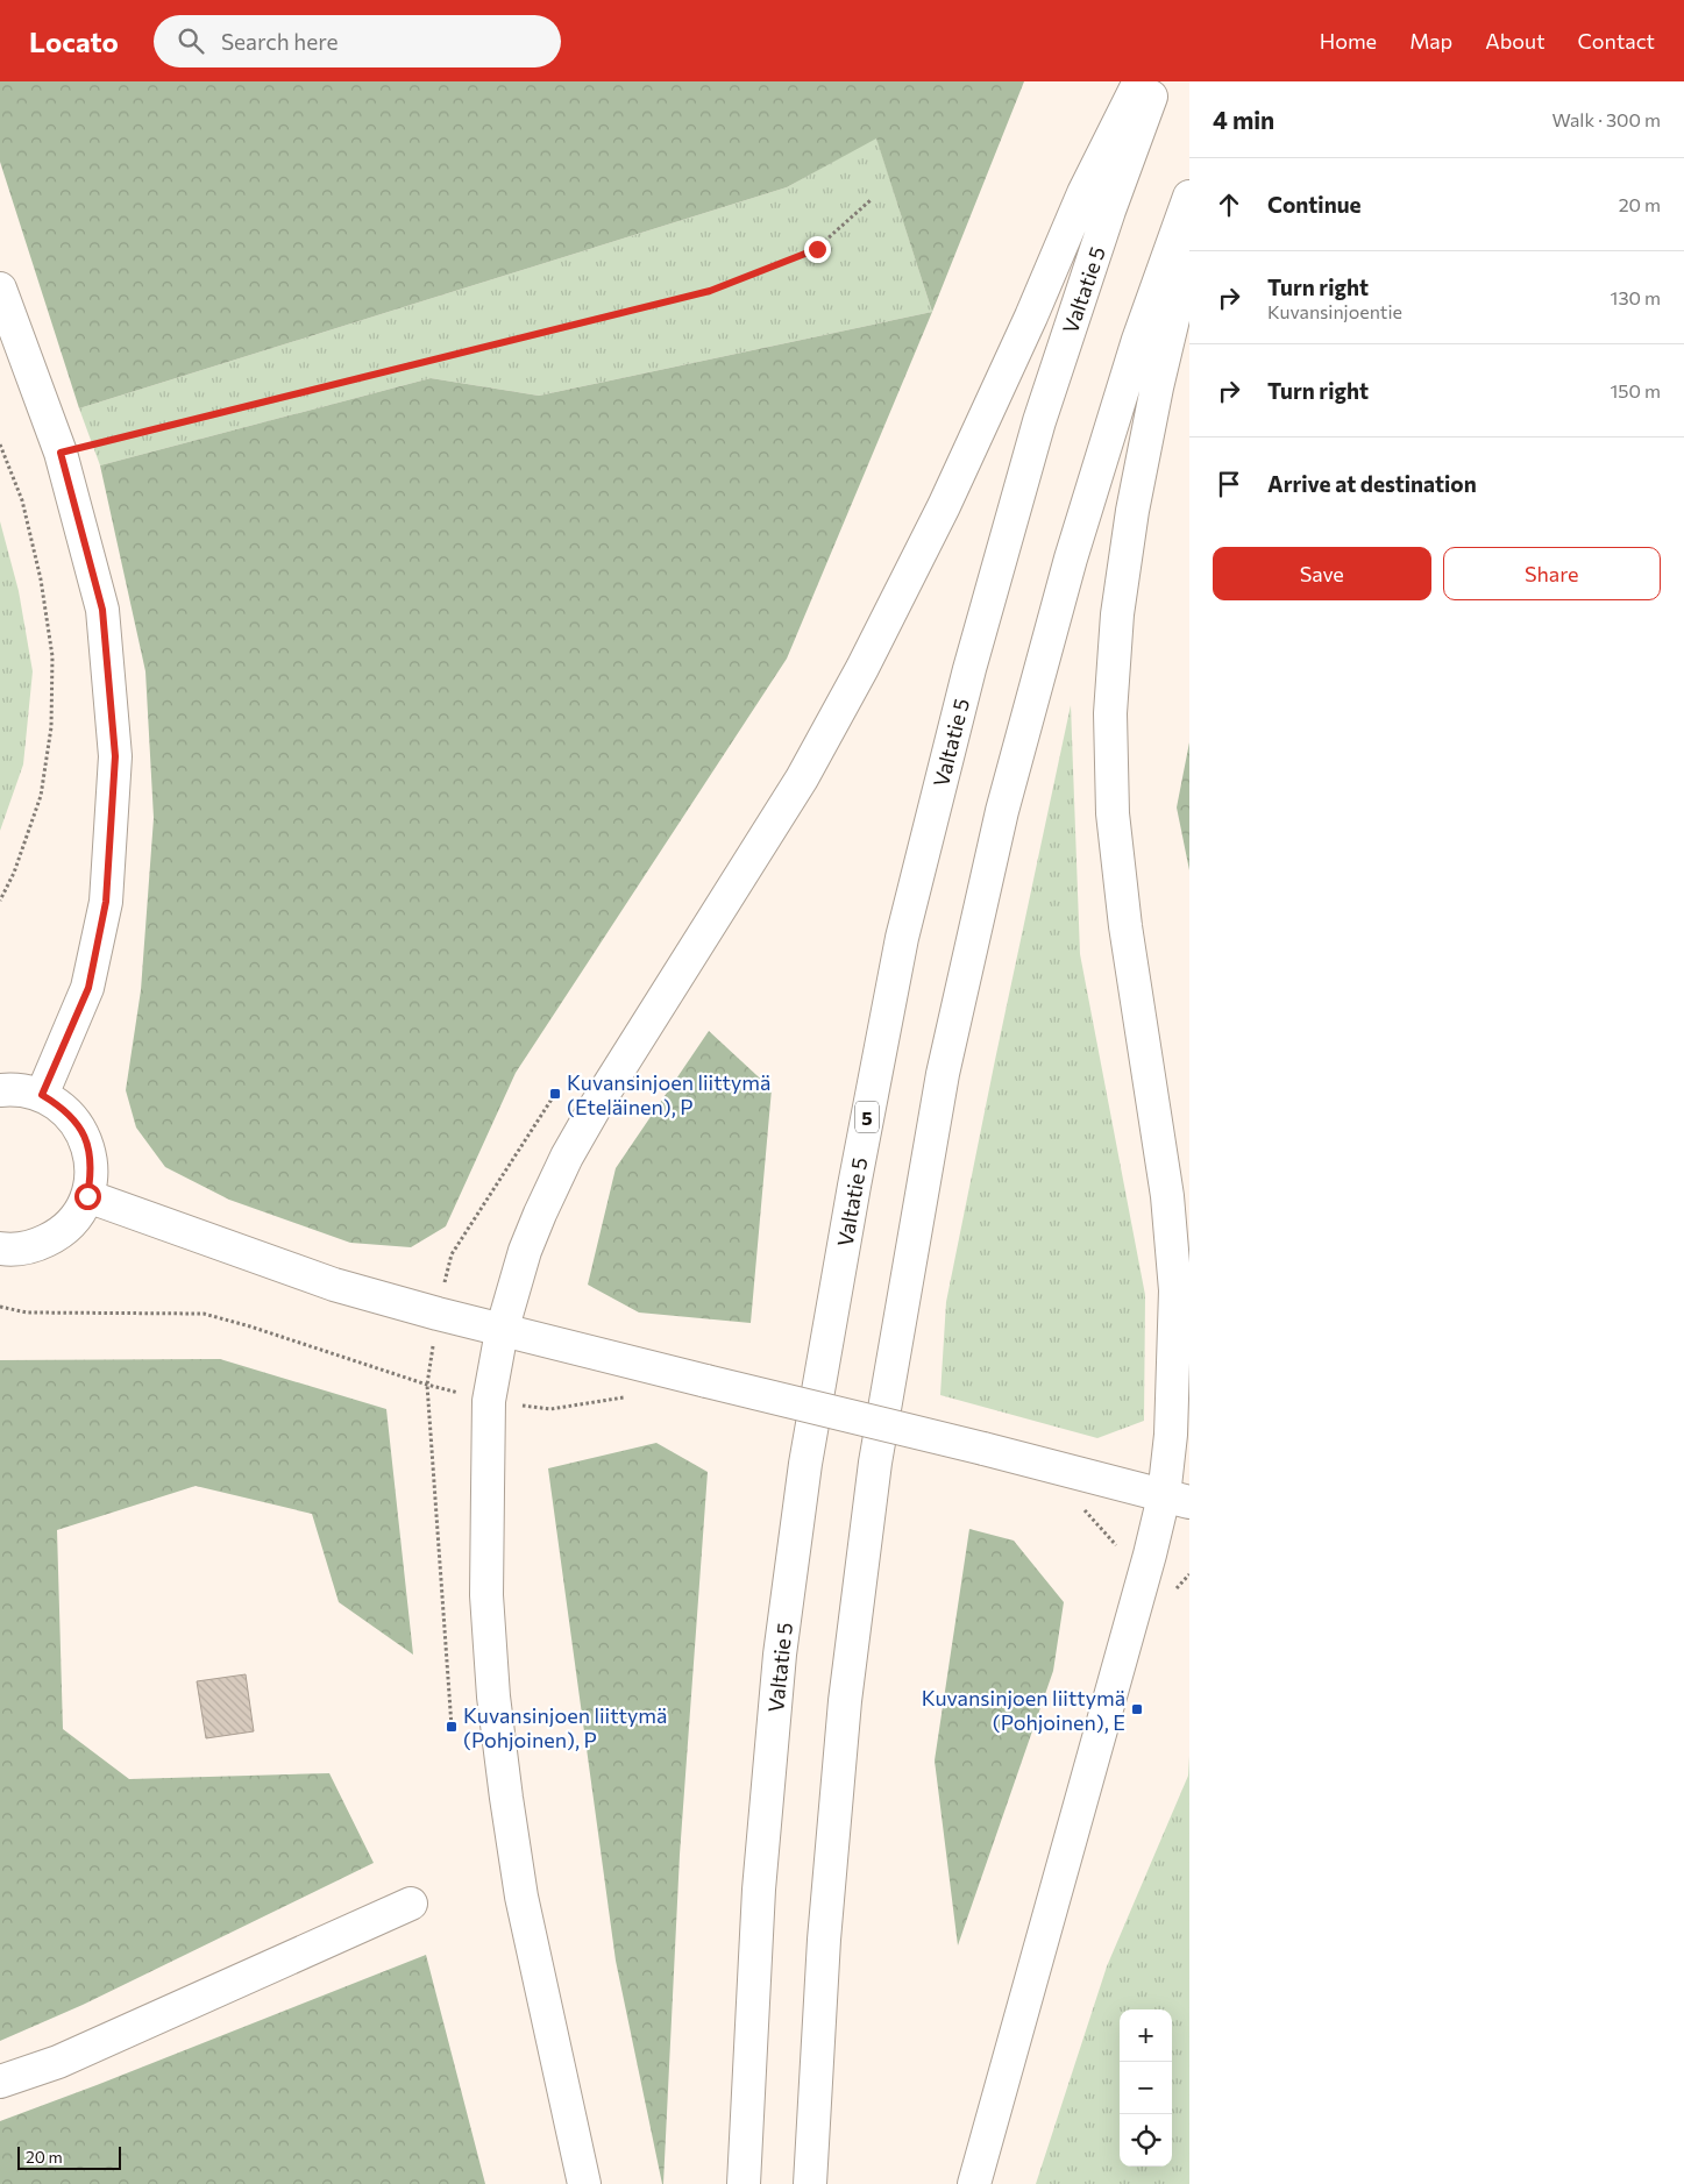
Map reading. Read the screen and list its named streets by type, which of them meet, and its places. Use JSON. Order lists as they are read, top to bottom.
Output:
{
  "streets": {
    "main road": ["Valtatie 5", "5"]
  },
  "places": {
    "transit": ["Kuvansinjoen liittymä (Eteläinen), P", "Kuvansinjoen liittymä (Pohjoinen), E", "Kuvansinjoen liittymä (Pohjoinen), P"]
  },
  "scale_bar": "20 m",
  "page": {
    "header": "Locato",
    "search": "Search here",
    "nav": [
      "Home",
      "Map",
      "About",
      "Contact"
    ],
    "heading": ["4 min", "Walk · 300 m"],
    "list": [
      ["Continue", "20 m"],
      ["Turn right", "Kuvansinjoentie", "130 m"],
      ["Turn right", "150 m"],
      "Arrive at destination"
    ],
    "buttons": ["Save", "Share"],
    "map_buttons": ["+", "−"],
    "scale": "20 m"
  }
}
